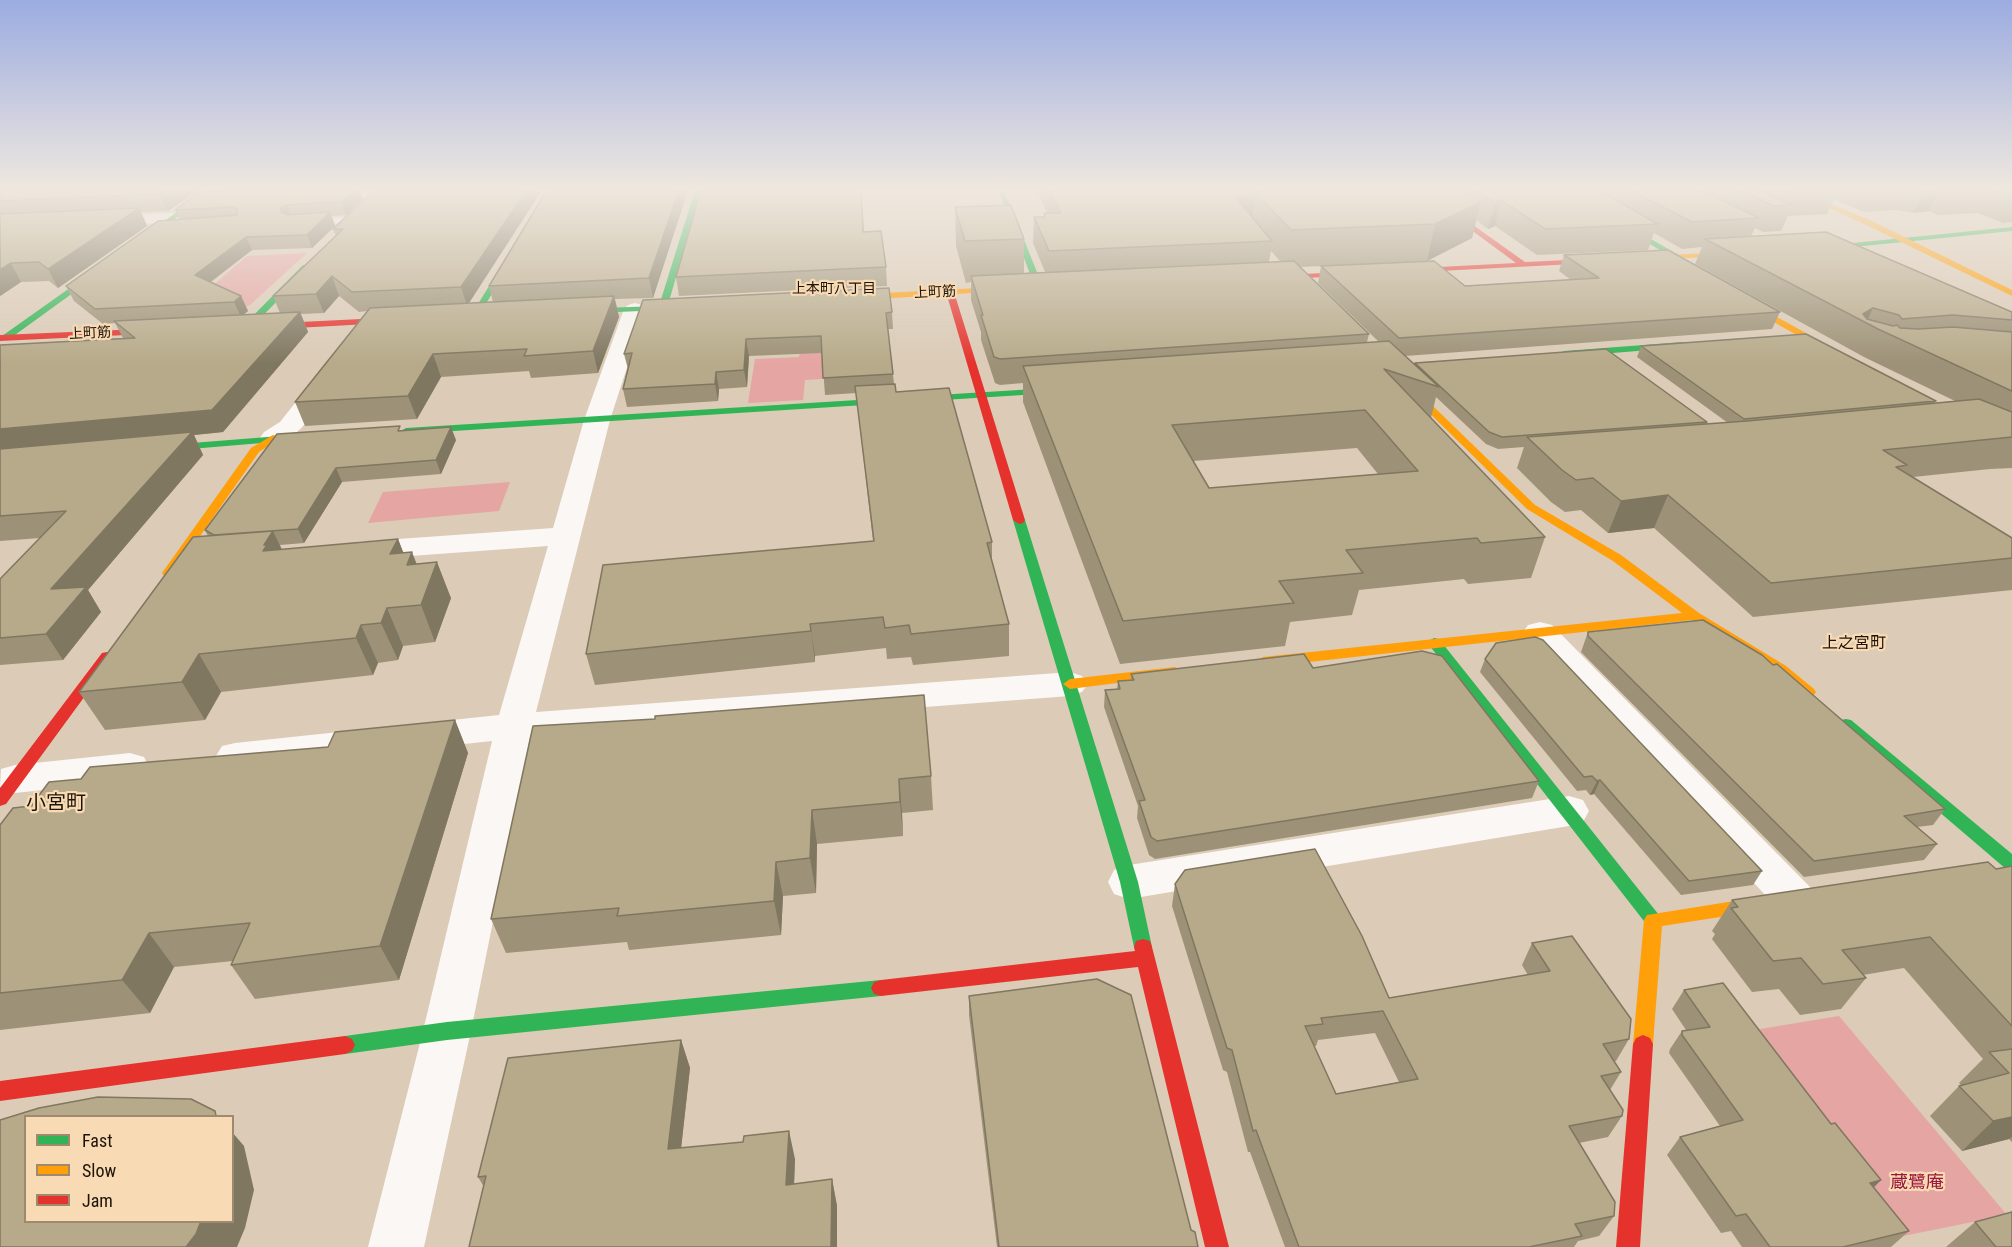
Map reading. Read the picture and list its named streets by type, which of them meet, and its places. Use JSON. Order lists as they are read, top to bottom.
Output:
{
  "streets": {
    "street": ["上町筋"]
  },
  "districts": ["上本町八丁目", "上之宮町", "小宮町"],
  "parks": ["蔵鷺庵"],
  "legend": ["Fast", "Slow", "Jam"]
}
